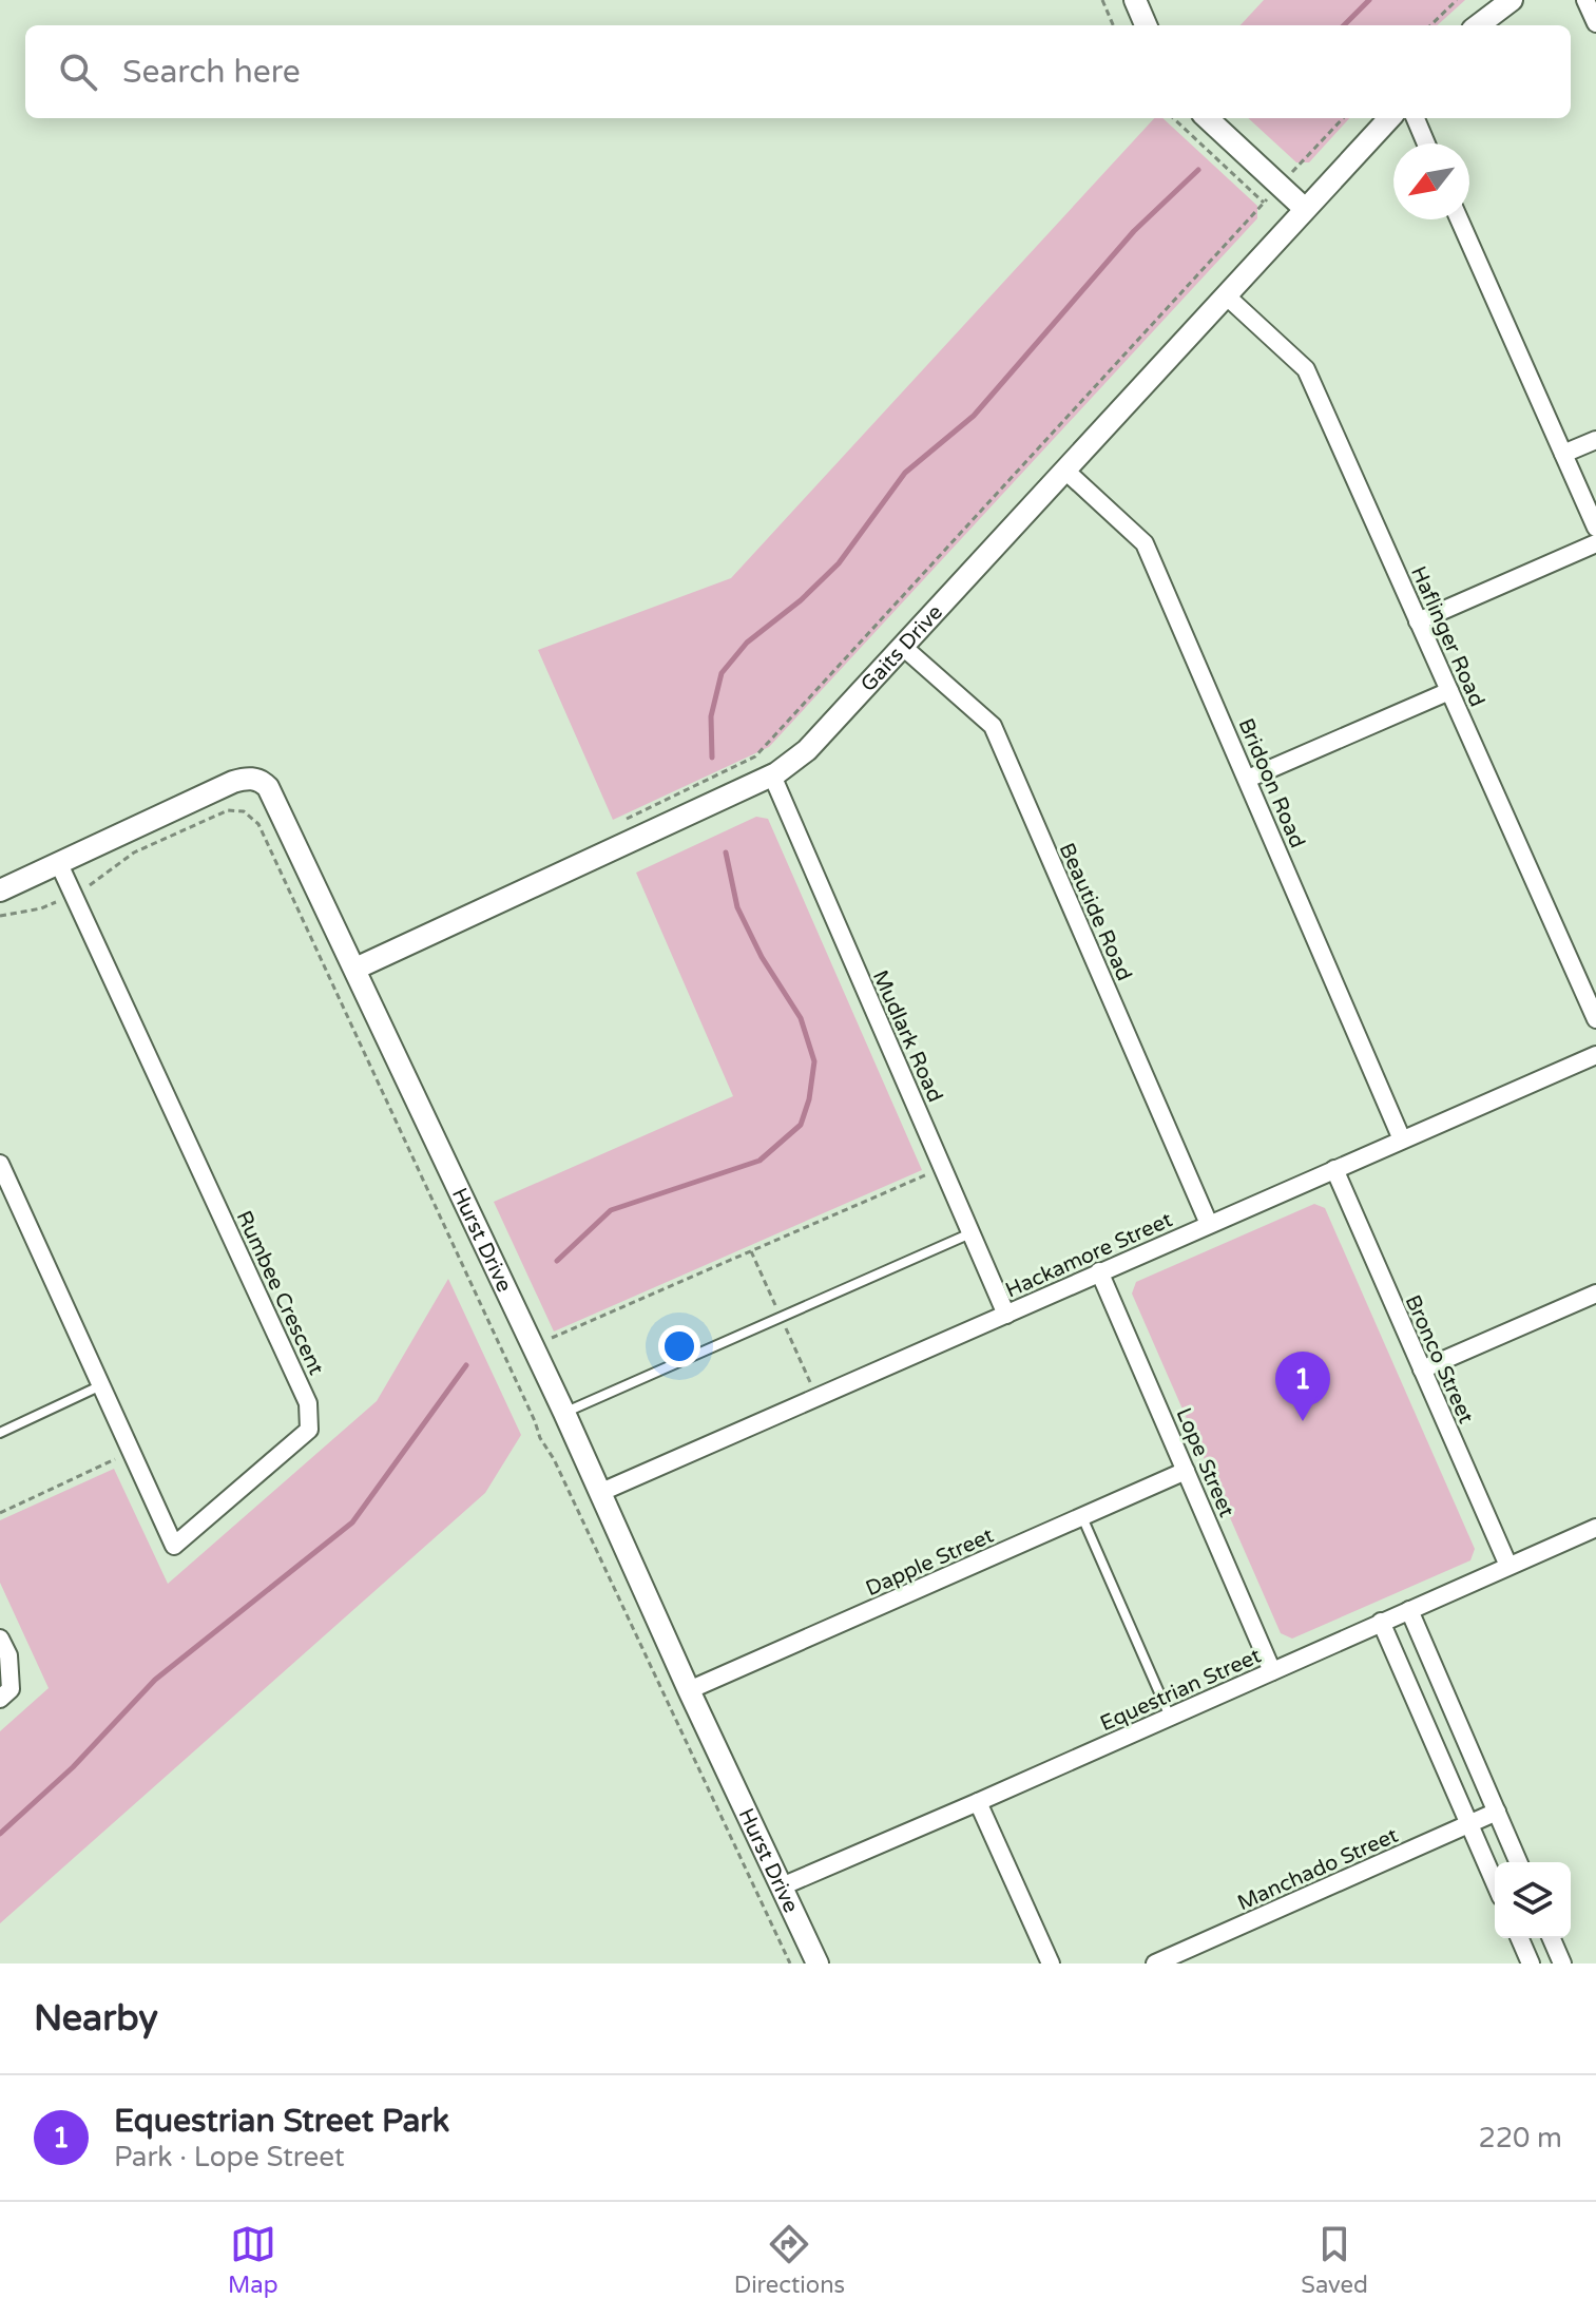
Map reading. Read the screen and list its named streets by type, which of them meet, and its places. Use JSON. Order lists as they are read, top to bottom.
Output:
{
  "streets": {
    "street": [
      "Haflinger Road",
      "Gaits Drive",
      "Bridoon Road",
      "Beautide Road",
      "Mudlark Road",
      "Hurst Drive",
      "Hackamore Street",
      "Rumbee Crescent",
      "Bronco Street",
      "Lope Street",
      "Dapple Street",
      "Equestrian Street",
      "Manchado Street"
    ]
  },
  "crossings": [
    ["Haflinger Road", "Gaits Drive"],
    ["Gaits Drive", "Bridoon Road"],
    ["Gaits Drive", "Beautide Road"],
    ["Gaits Drive", "Mudlark Road"],
    ["Gaits Drive", "Hurst Drive"],
    ["Bridoon Road", "Hackamore Street"],
    ["Beautide Road", "Hackamore Street"],
    ["Mudlark Road", "Hackamore Street"],
    ["Hurst Drive", "Hackamore Street"],
    ["Hurst Drive", "Rumbee Crescent"],
    ["Hurst Drive", "Dapple Street"],
    ["Hurst Drive", "Equestrian Street"],
    ["Hackamore Street", "Bronco Street"],
    ["Hackamore Street", "Lope Street"],
    ["Bronco Street", "Equestrian Street"],
    ["Lope Street", "Dapple Street"],
    ["Lope Street", "Equestrian Street"]
  ],
  "north": "bottom left",
  "page": {
    "search": "Search here",
    "pins": "1",
    "heading": "Nearby",
    "list": [
      {
        "mark": "1",
        "name": "Equestrian Street Park",
        "note": "Park · Lope Street",
        "value": "220 m"
      }
    ],
    "nav": ["Map", "Directions", "Saved"]
  }
}
